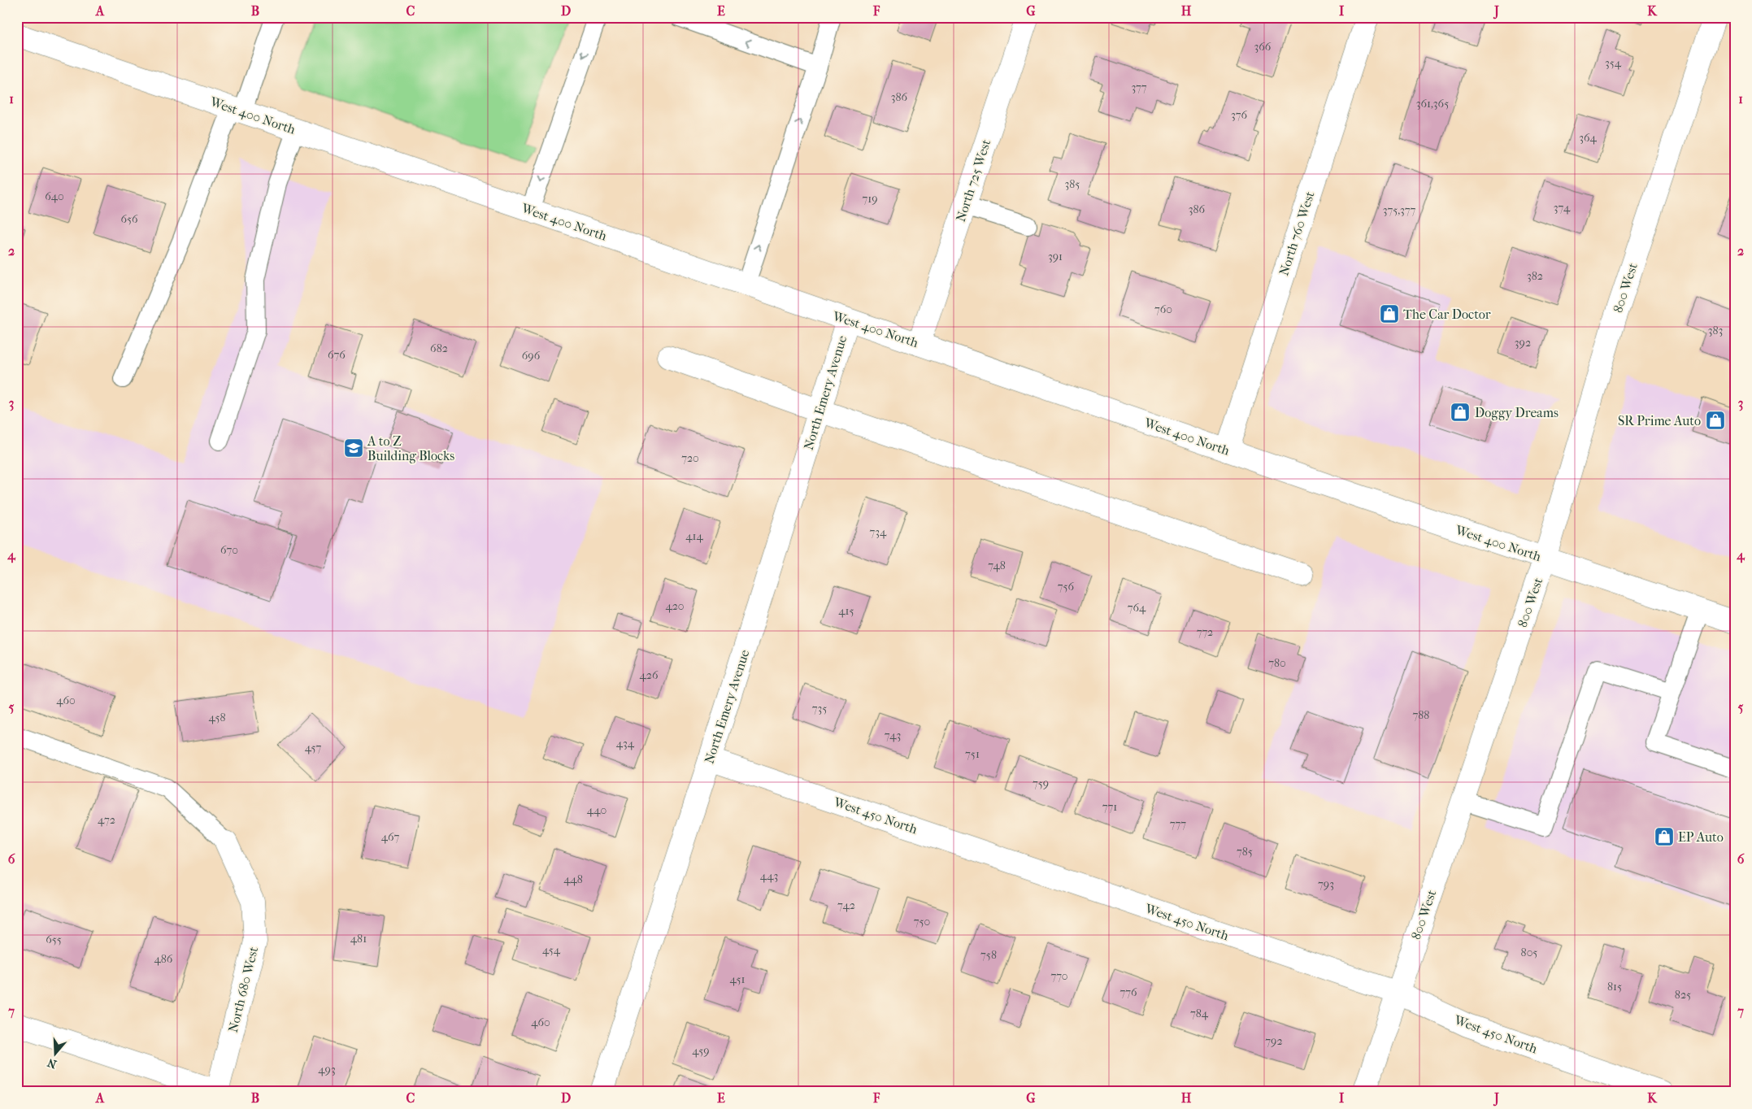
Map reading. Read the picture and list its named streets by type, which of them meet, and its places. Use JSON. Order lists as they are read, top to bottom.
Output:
{
  "streets": {
    "street": [
      "West 400 North",
      "North 725 West",
      "North 760 West",
      "800 West",
      "North Emery Avenue",
      "West 450 North",
      "North 680 West"
    ]
  },
  "crossings": [
    ["West 400 North", "North 725 West"],
    ["West 400 North", "North 760 West"],
    ["West 400 North", "800 West"],
    ["West 400 North", "North Emery Avenue"],
    ["800 West", "West 450 North"],
    ["North Emery Avenue", "West 450 North"]
  ],
  "places": {
    "shop": [
      "The Car Doctor",
      "Doggy Dreams",
      "SR Prime Auto",
      "EP Auto"
    ],
    "school or university": ["A to Z Building Blocks"]
  },
  "house_numbers": [
    "366",
    "354",
    "377",
    "386",
    "361,365",
    "376",
    "364",
    "385",
    "640",
    "719",
    "374",
    "386",
    "375,377",
    "656",
    "391",
    "382",
    "760",
    "383",
    "392",
    "682",
    "676",
    "696",
    "720",
    "734",
    "414",
    "670",
    "748",
    "756",
    "420",
    "764",
    "415",
    "772",
    "780",
    "426",
    "460",
    "735",
    "788",
    "458",
    "743",
    "434",
    "457",
    "751",
    "759",
    "771",
    "440",
    "472",
    "777",
    "467",
    "785",
    "443",
    "448",
    "793",
    "742",
    "750",
    "481",
    "655",
    "454",
    "805",
    "758",
    "486",
    "770",
    "451",
    "815",
    "776",
    "825",
    "784",
    "460",
    "792",
    "459",
    "493"
  ],
  "north": "bottom",
  "grid": {
    "columns": [
      "A",
      "B",
      "C",
      "D",
      "E",
      "F",
      "G",
      "H",
      "I",
      "J",
      "K"
    ],
    "rows": [
      "1",
      "2",
      "3",
      "4",
      "5",
      "6",
      "7"
    ]
  }
}
